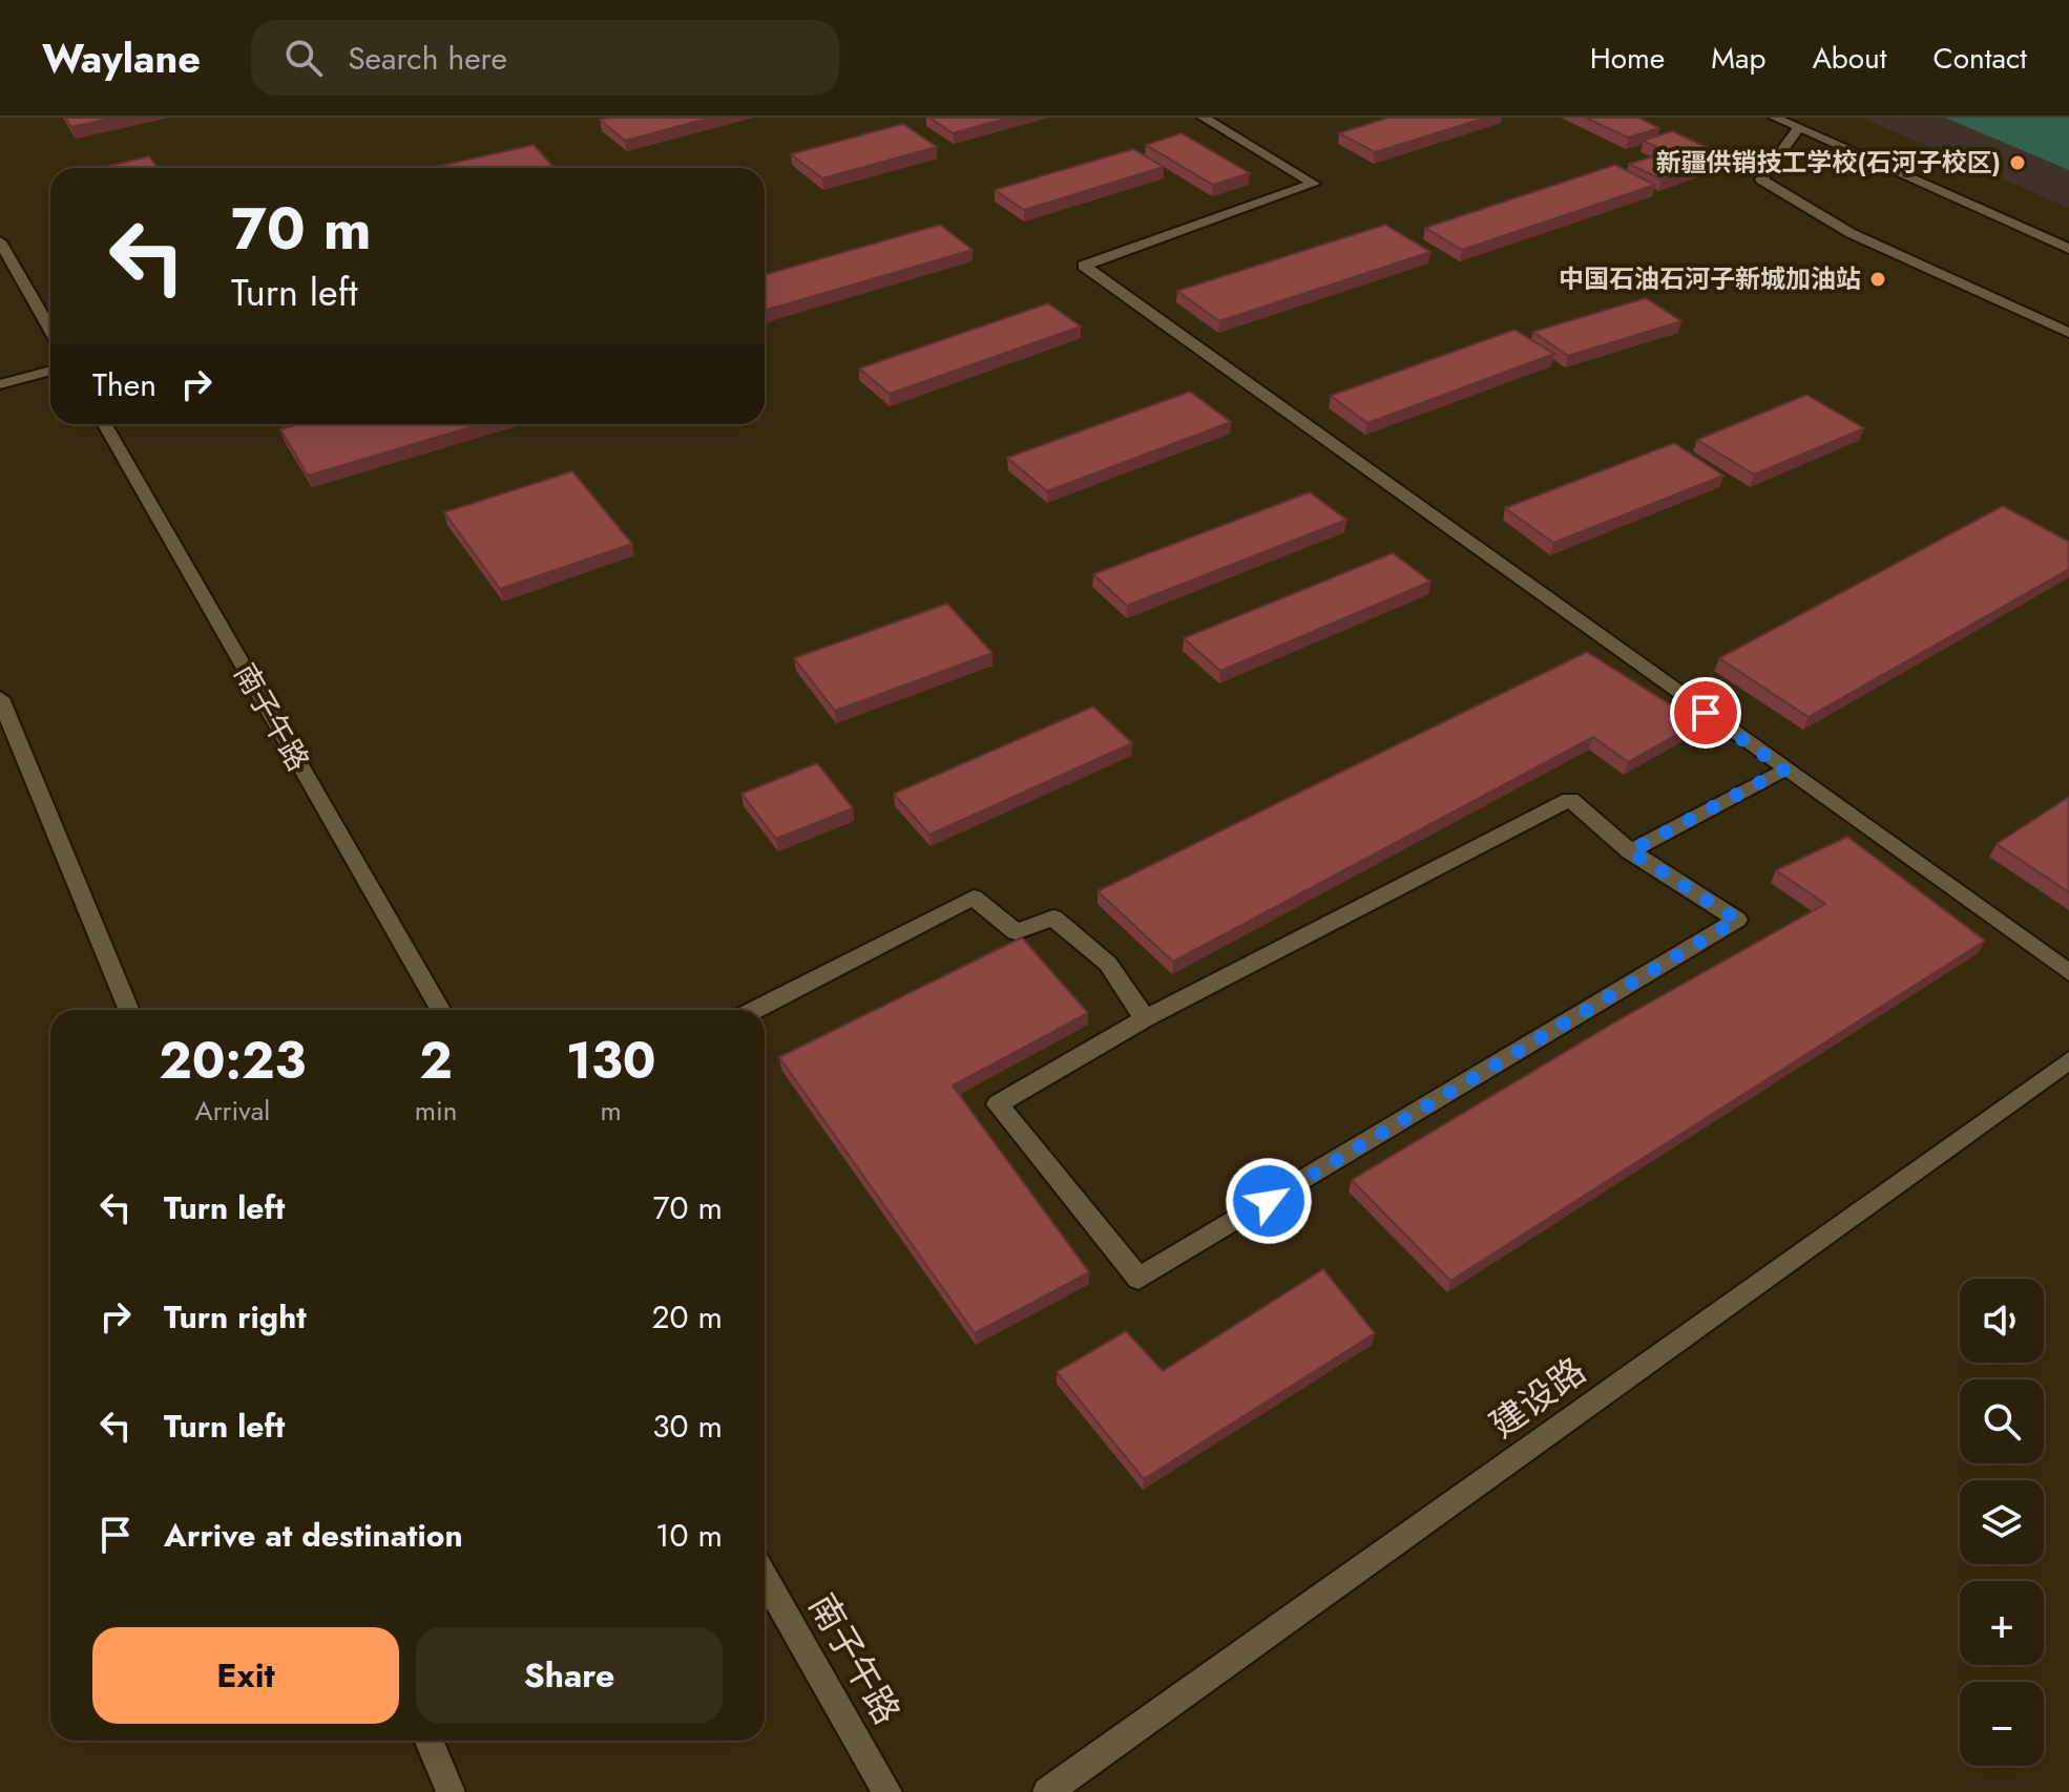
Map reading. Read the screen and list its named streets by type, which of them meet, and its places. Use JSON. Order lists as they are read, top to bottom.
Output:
{
  "streets": {
    "street": ["南子午路", "建设路"]
  },
  "places": ["新疆供销技工学校(石河子校区)", "中国石油石河子新城加油站"],
  "page": {
    "header": "Waylane",
    "search": "Search here",
    "nav": [
      "Home",
      "Map",
      "About",
      "Contact"
    ],
    "turn": ["70 m", "Turn left"],
    "then": "Then",
    "eta": [
      "20:23",
      "Arrival",
      "2",
      "min",
      "130",
      "m"
    ],
    "list": [
      {
        "name": "Turn left",
        "value": "70 m"
      },
      {
        "name": "Turn right",
        "value": "20 m"
      },
      {
        "name": "Turn left",
        "value": "30 m"
      },
      {
        "name": "Arrive at destination",
        "value": "10 m"
      }
    ],
    "map_buttons": ["+", "−"],
    "buttons": ["Exit", "Share"]
  }
}
